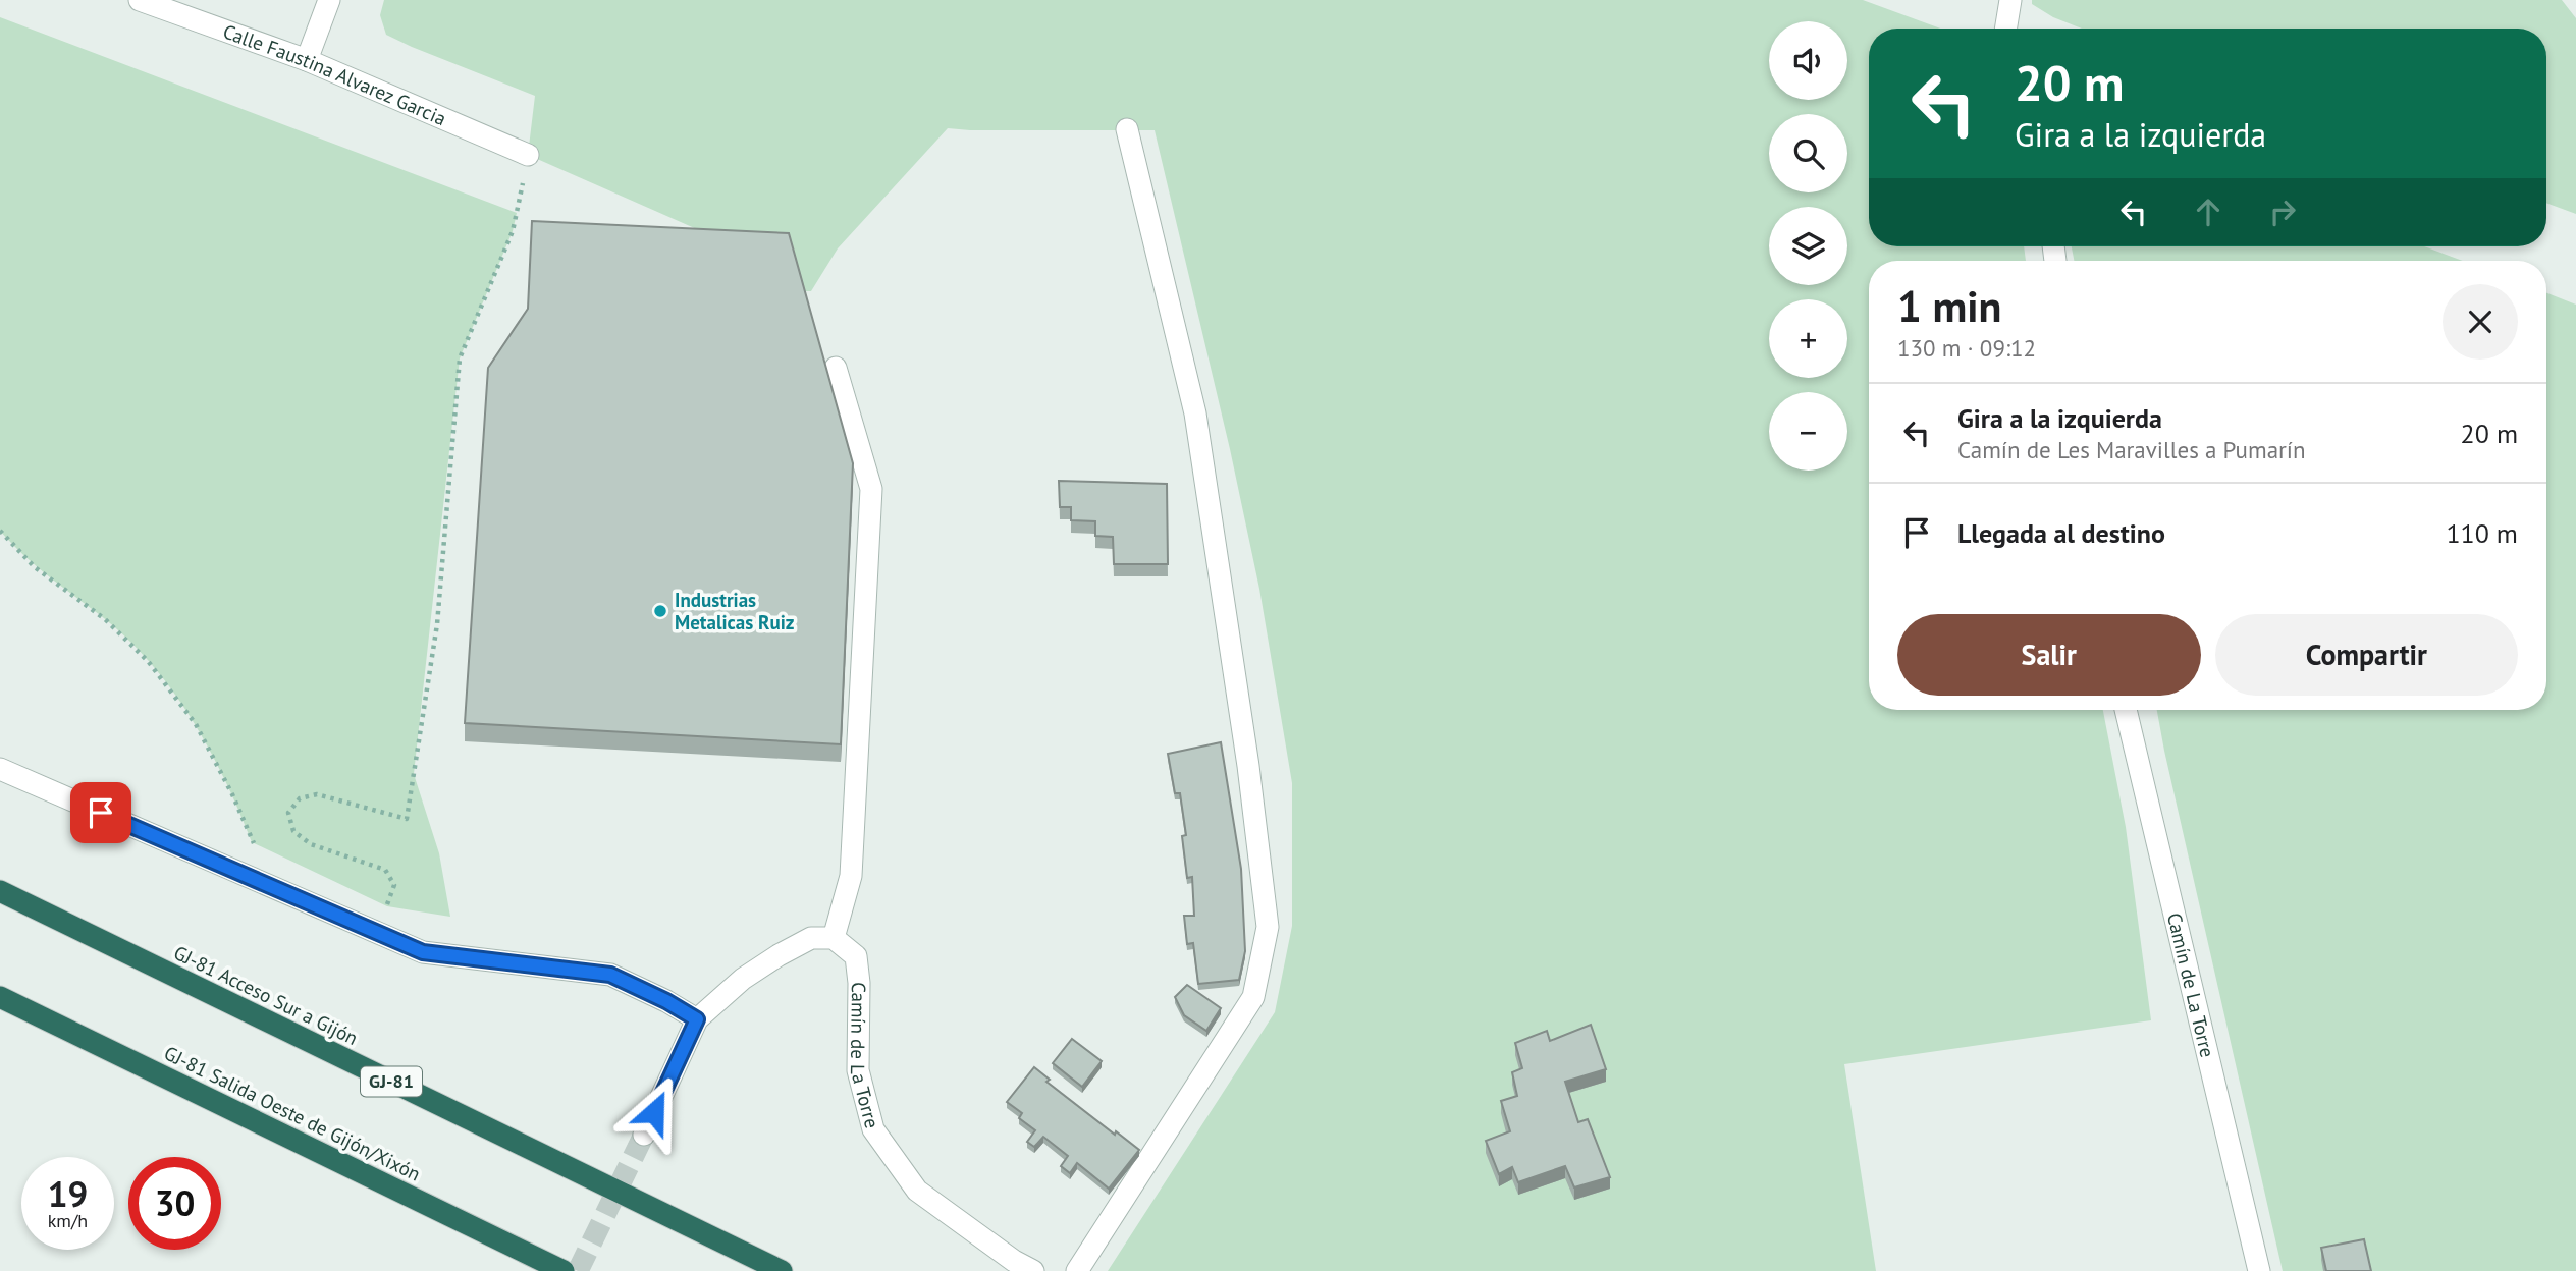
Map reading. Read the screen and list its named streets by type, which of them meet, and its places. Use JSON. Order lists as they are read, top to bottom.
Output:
{
  "streets": {
    "highway": ["GJ-81 Acceso Sur a Gijón", "GJ-81", "GJ-81 Salida Oeste de Gijón/Xixón"],
    "street": ["Calle Faustina Alvarez Garcia", "Camín de La Torre"]
  },
  "places": ["Industrias Metalicas Ruiz"],
  "page": {
    "map_buttons": ["+", "−"],
    "turn": ["20 m", "Gira a la izquierda"],
    "heading": ["1 min", "130 m · 09:12"],
    "list": [
      {
        "name": "Gira a la izquierda",
        "note": "Camín de Les Maravilles a Pumarín",
        "value": "20 m"
      },
      {
        "name": "Llegada al destino",
        "value": "110 m"
      }
    ],
    "buttons": ["Salir", "Compartir"],
    "speed": "19 km/h",
    "limit": "30"
  }
}
